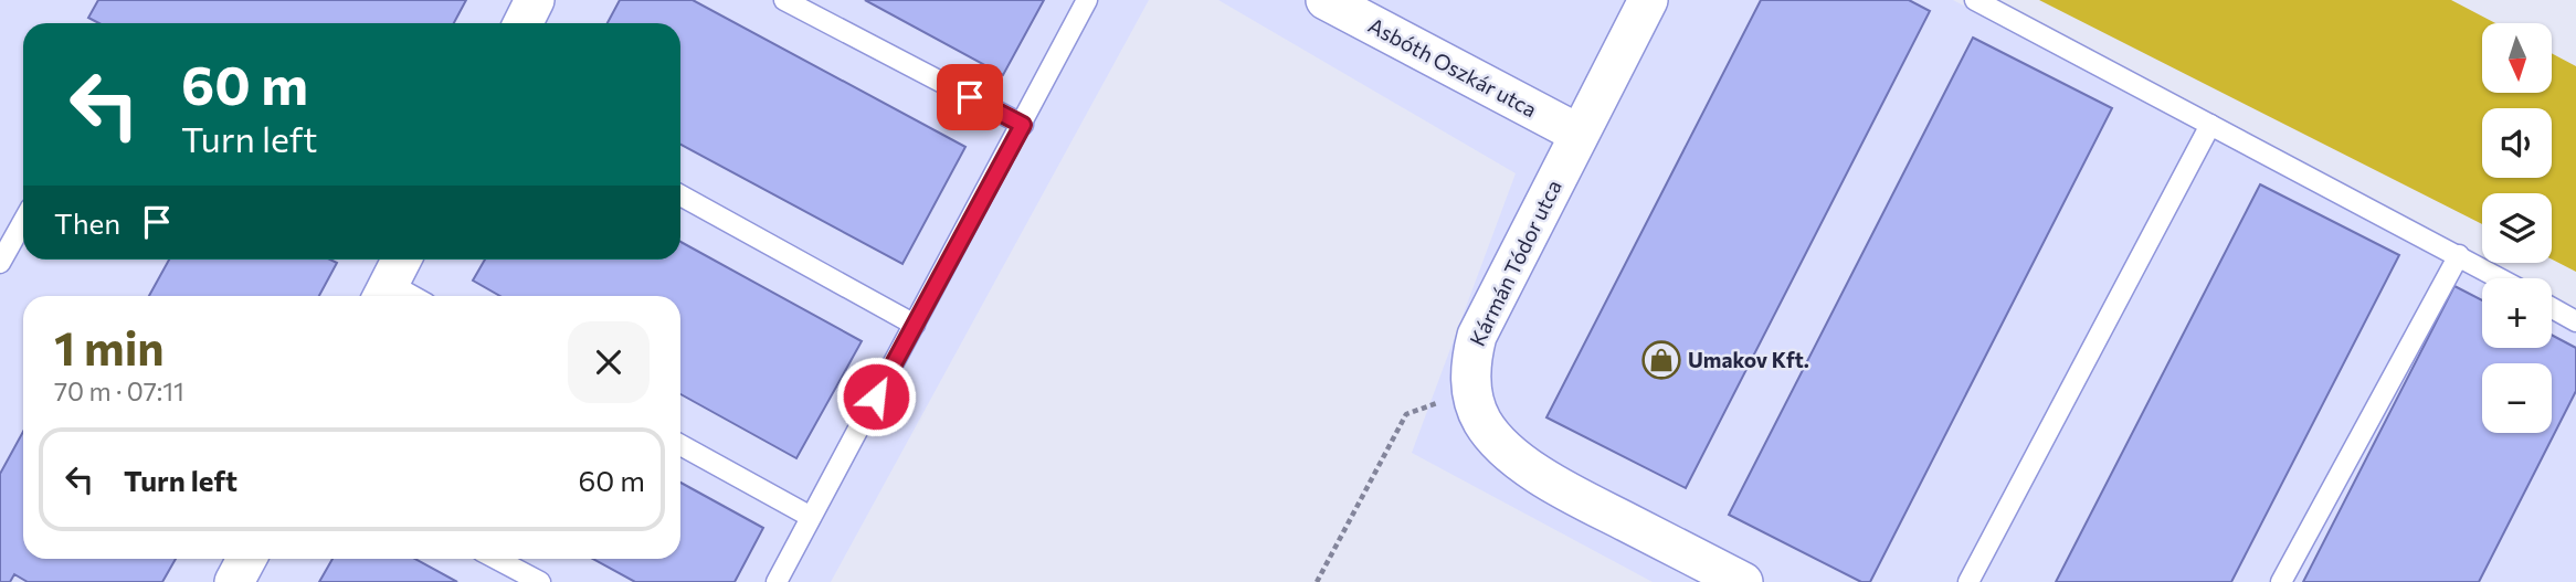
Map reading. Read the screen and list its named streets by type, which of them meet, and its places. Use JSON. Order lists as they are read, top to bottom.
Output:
{
  "streets": {
    "street": ["Asbóth Oszkár utca", "Kármán Tódor utca"]
  },
  "crossings": [
    ["Asbóth Oszkár utca", "Kármán Tódor utca"]
  ],
  "places": {
    "shop": ["Umakov Kft."]
  },
  "north": "bottom",
  "page": {
    "map_buttons": ["+", "−"],
    "turn": ["60 m", "Turn left"],
    "then": "Then",
    "heading": ["1 min", "70 m · 07:11"],
    "list": [
      {
        "name": "Turn left",
        "value": "60 m"
      }
    ]
  }
}
